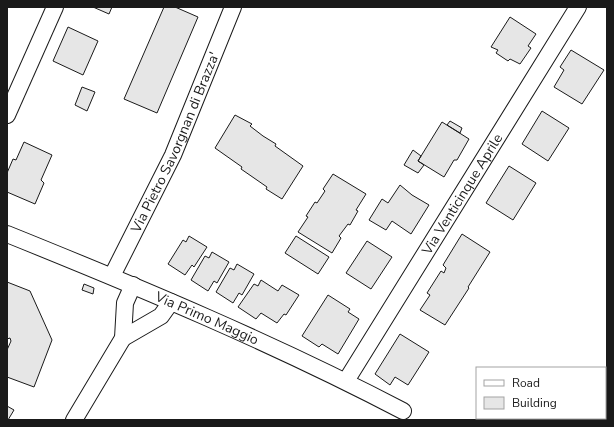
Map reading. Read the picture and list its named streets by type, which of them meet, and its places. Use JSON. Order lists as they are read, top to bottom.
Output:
{
  "streets": {
    "street": ["Via Pietro Savorgnan di Brazza'", "Via Venticinque Aprile", "Via Primo Maggio"]
  },
  "crossings": [
    ["Via Pietro Savorgnan di Brazza'", "Via Primo Maggio"],
    ["Via Venticinque Aprile", "Via Primo Maggio"]
  ],
  "legend": ["Road", "Building"]
}
